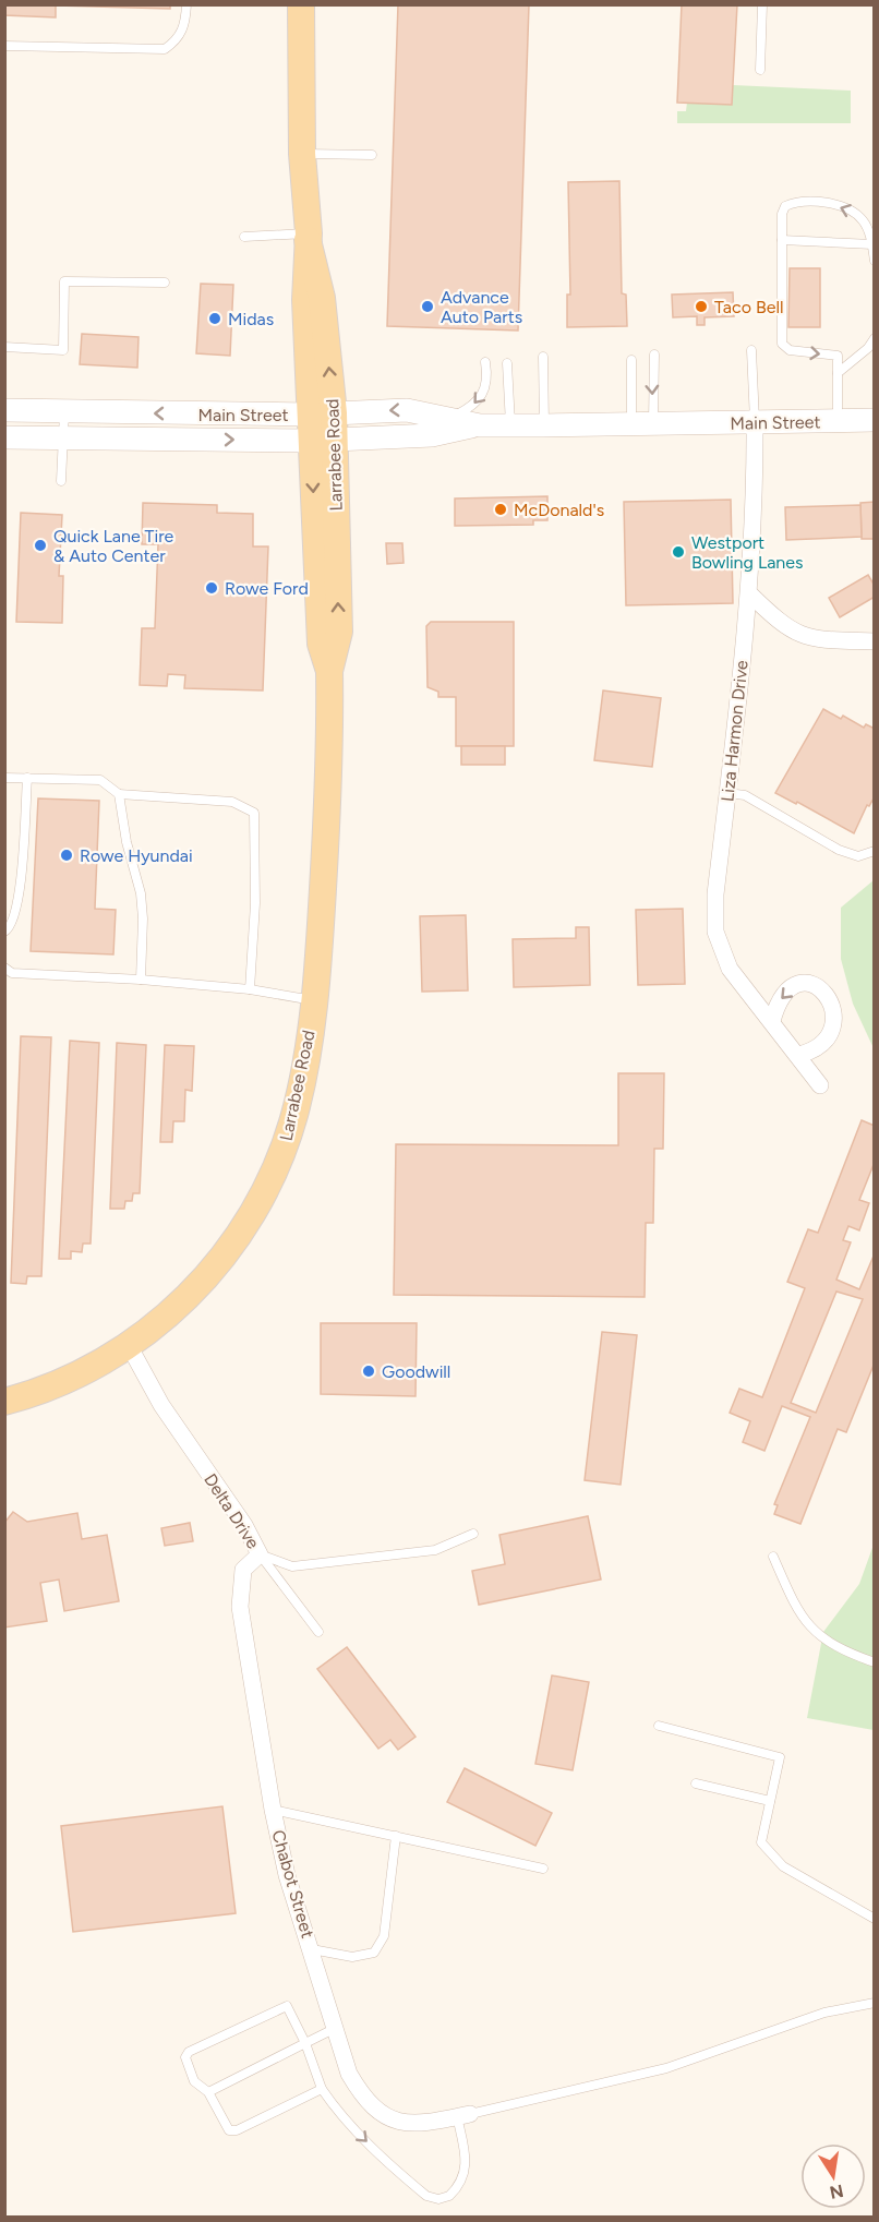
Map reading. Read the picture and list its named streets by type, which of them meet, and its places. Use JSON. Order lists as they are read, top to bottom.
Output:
{
  "streets": {
    "main road": ["Main Street", "Larrabee Road"],
    "street": ["Liza Harmon Drive", "Delta Drive", "Chabot Street"]
  },
  "crossings": [
    ["Main Street", "Larrabee Road"],
    ["Main Street", "Liza Harmon Drive"],
    ["Larrabee Road", "Delta Drive"],
    ["Delta Drive", "Chabot Street"]
  ],
  "places": [
    "Advance Auto Parts",
    "Taco Bell",
    "Midas",
    "McDonald's",
    "Quick Lane Tire & Auto Center",
    "Westport Bowling Lanes",
    "Rowe Ford",
    "Rowe Hyundai",
    "Goodwill"
  ],
  "north": "bottom"
}
